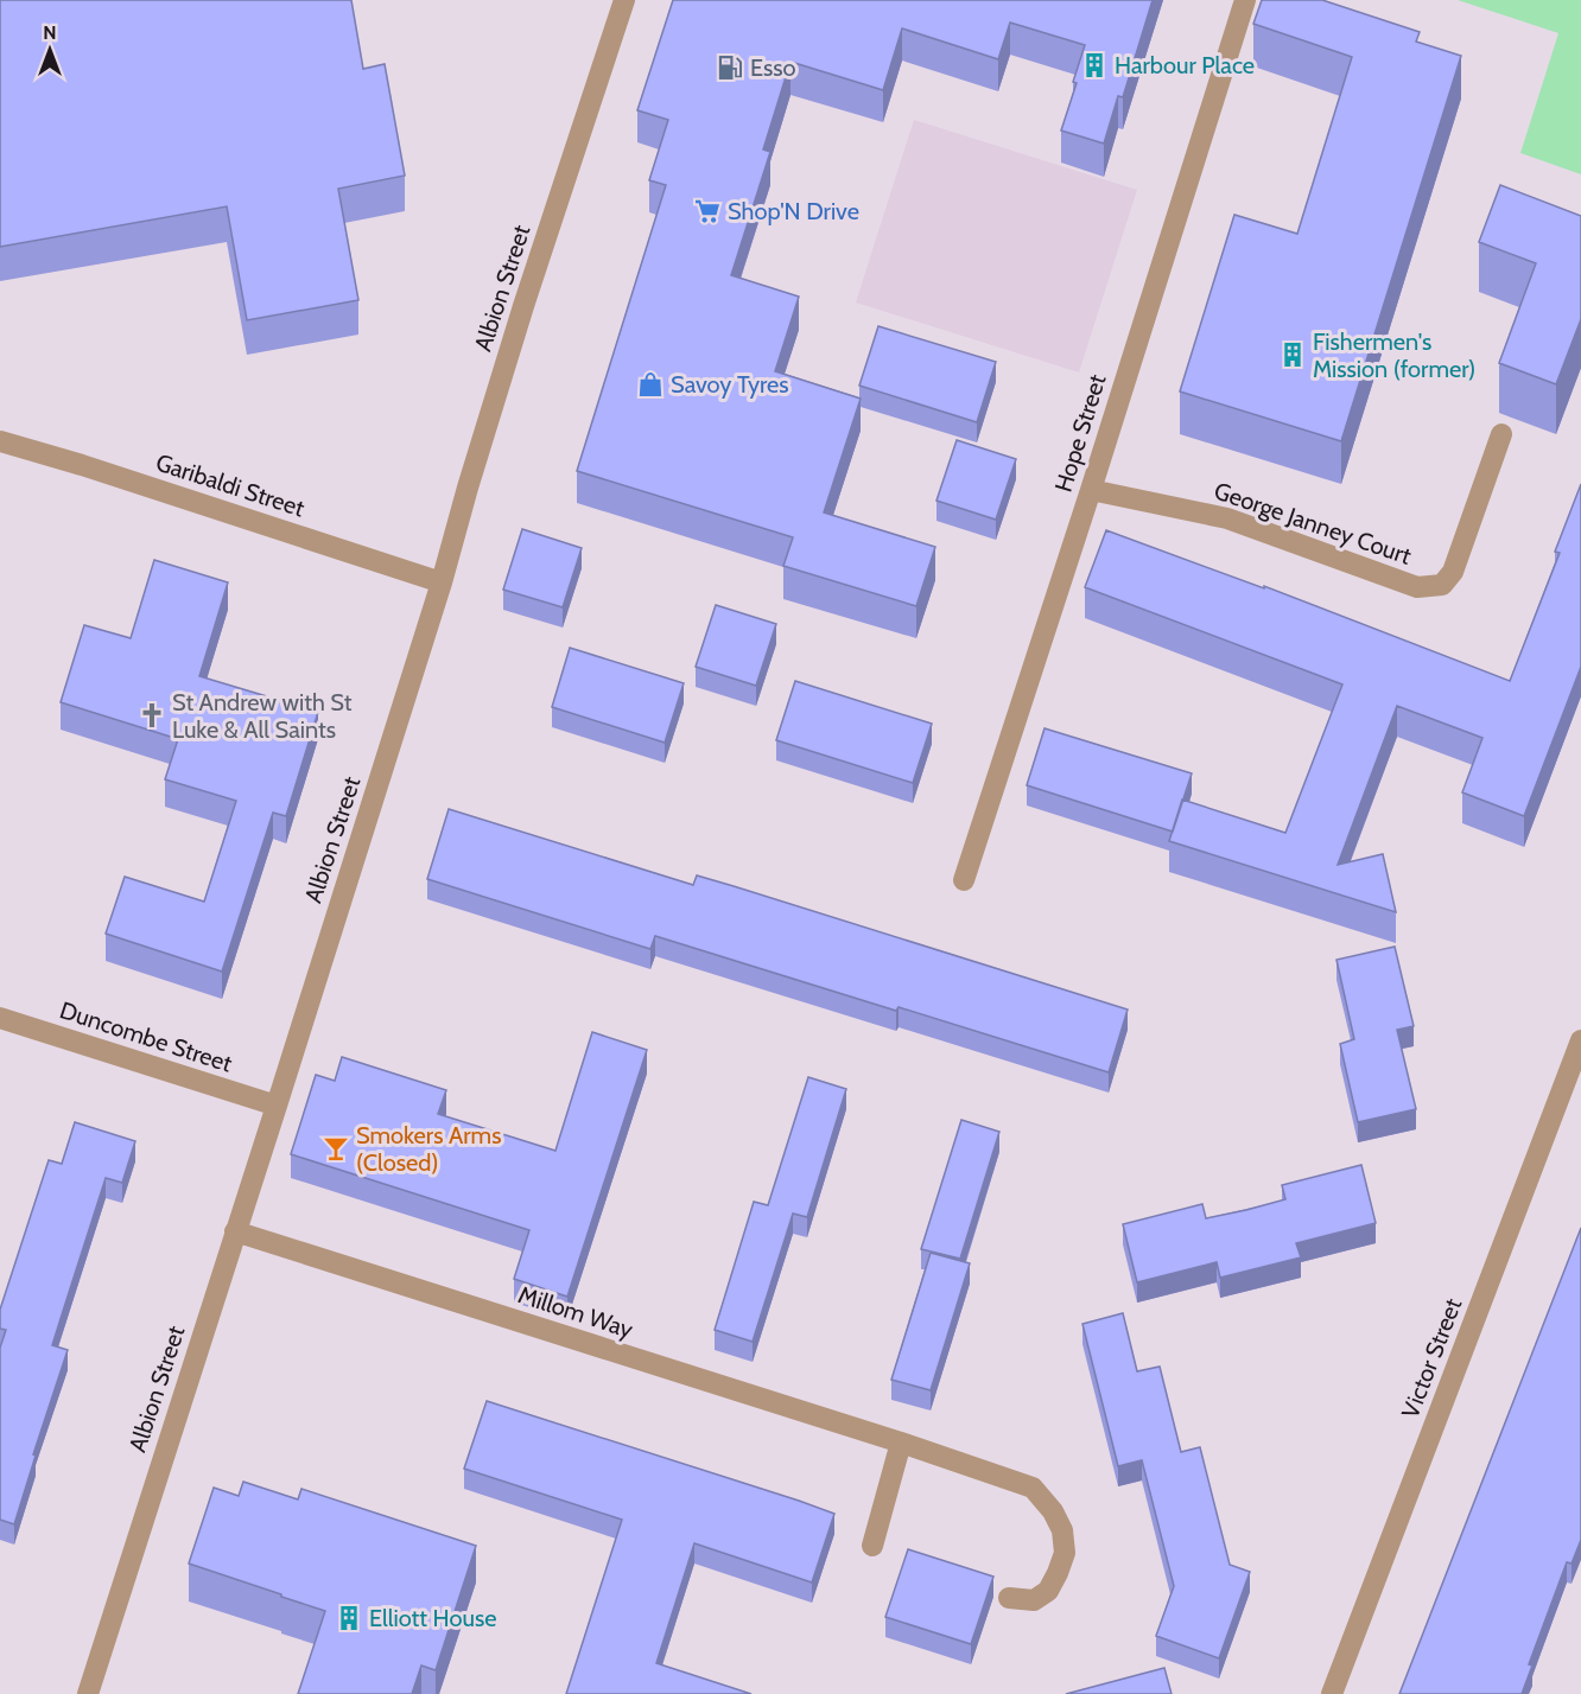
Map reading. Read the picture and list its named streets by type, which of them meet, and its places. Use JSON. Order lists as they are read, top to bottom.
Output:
{
  "streets": {
    "street": [
      "Albion Street",
      "Hope Street",
      "Garibaldi Street",
      "George Janney Court",
      "Duncombe Street",
      "Millom Way",
      "Victor Street"
    ]
  },
  "crossings": [
    ["Albion Street", "Garibaldi Street"],
    ["Albion Street", "Duncombe Street"],
    ["Albion Street", "Millom Way"],
    ["Hope Street", "George Janney Court"]
  ],
  "places": {
    "building": ["Harbour Place", "Fishermen's Mission (former)", "Elliott House"],
    "fuel station": ["Esso"],
    "supermarket": ["Shop'N Drive"],
    "shop": ["Savoy Tyres"],
    "church": ["St Andrew with St Luke & All Saints"],
    "bar": ["Smokers Arms (Closed)"]
  },
  "north": "top"
}
